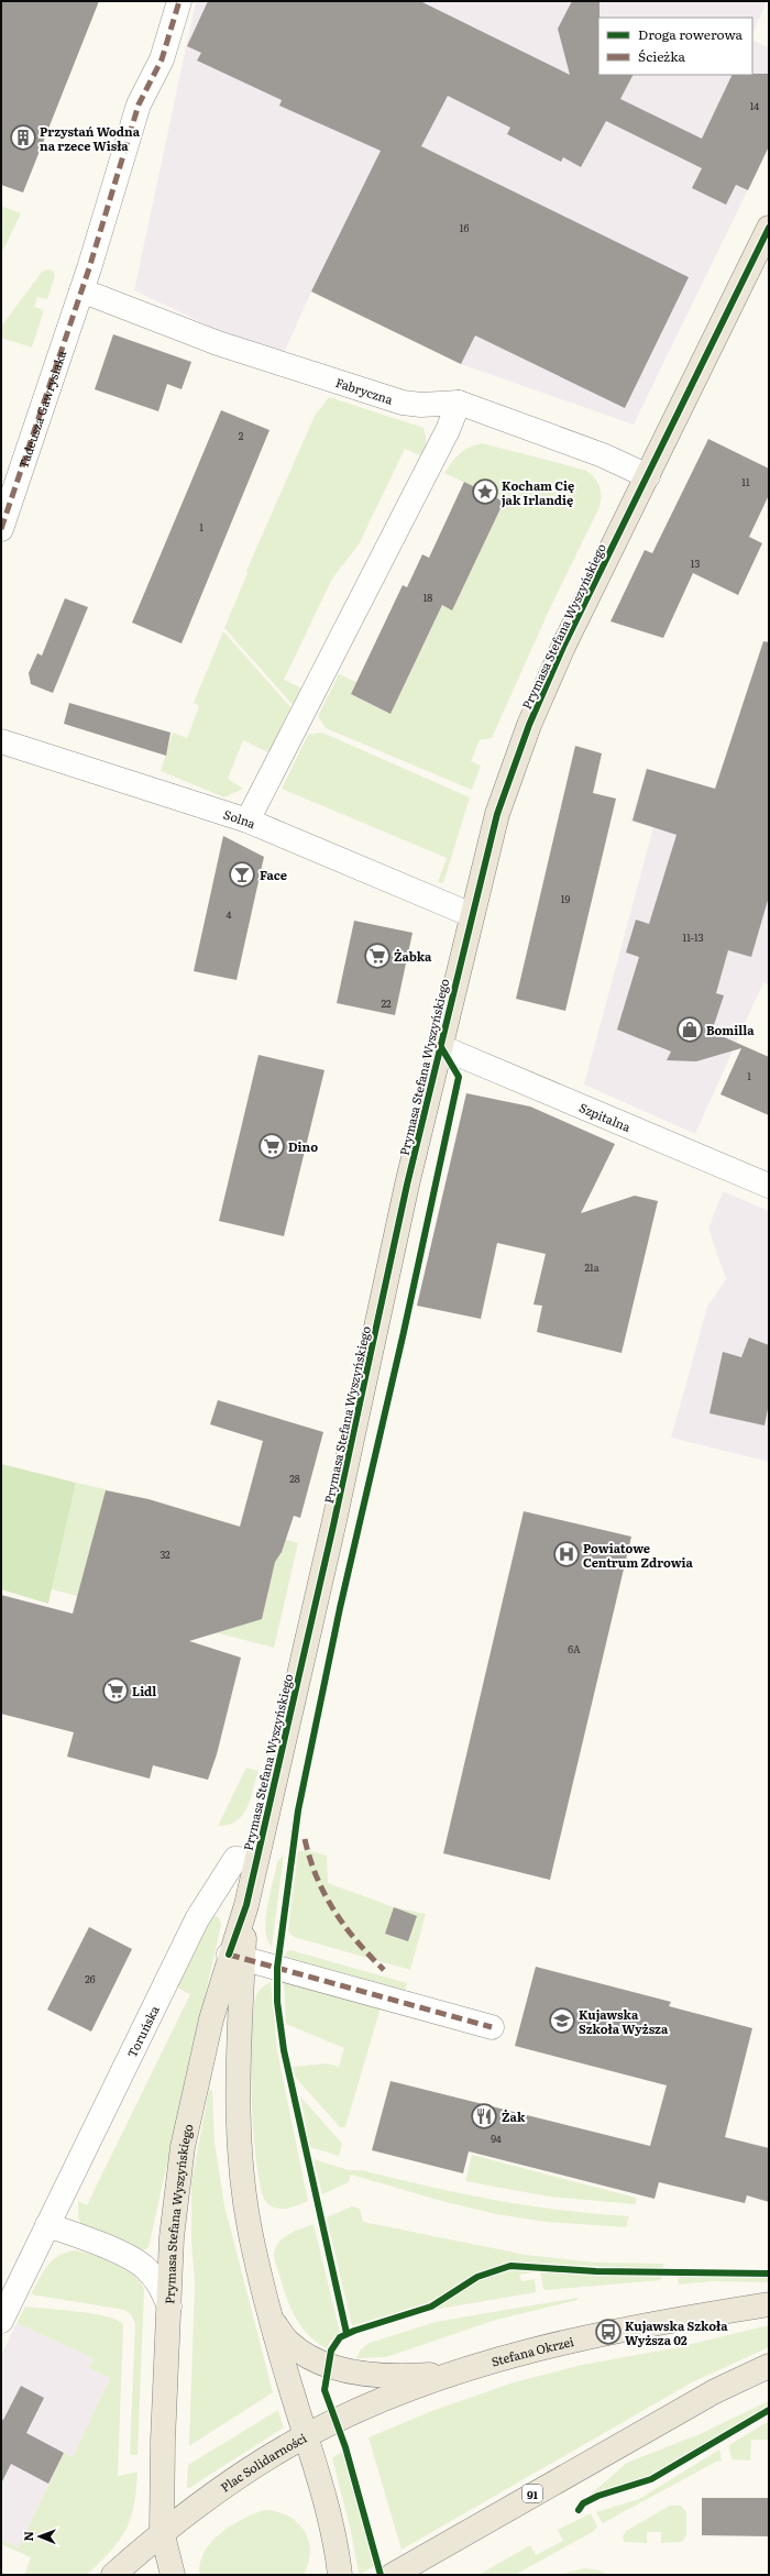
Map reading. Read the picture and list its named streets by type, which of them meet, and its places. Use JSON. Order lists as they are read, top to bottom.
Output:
{
  "streets": {
    "main road": [
      "Prymasa Stefana Wyszyńskiego",
      "Stefana Okrzei",
      "Plac Solidarności",
      "91"
    ],
    "street": [
      "Fabryczna",
      "Tadeusza Gawrysiaka",
      "Solna",
      "Szpitalna",
      "Toruńska"
    ]
  },
  "crossings": [
    ["Fabryczna", "Tadeusza Gawrysiaka"],
    ["Fabryczna", "Prymasa Stefana Wyszyńskiego"],
    ["Prymasa Stefana Wyszyńskiego", "Solna"],
    ["Prymasa Stefana Wyszyńskiego", "Szpitalna"],
    ["Prymasa Stefana Wyszyńskiego", "Toruńska"],
    ["Prymasa Stefana Wyszyńskiego", "Stefana Okrzei"],
    ["Prymasa Stefana Wyszyńskiego", "Plac Solidarności"],
    ["Stefana Okrzei", "Plac Solidarności"]
  ],
  "places": {
    "building": ["Przystań Wodna na rzece Wisła"],
    "place": ["Kocham Cię jak Irlandię"],
    "bar": ["Face"],
    "supermarket": ["Żabka", "Dino", "Lidl"],
    "shop": ["Bomilla"],
    "hospital": ["Powiatowe Centrum Zdrowia"],
    "school or university": ["Kujawska Szkoła Wyższa"],
    "restaurant": ["Żak"],
    "bus stop": ["Kujawska Szkoła Wyższa 02"]
  },
  "house_numbers": [
    "14",
    "16",
    "2",
    "11",
    "1",
    "13",
    "18",
    "19",
    "4",
    "11-13",
    "22",
    "1",
    "21a",
    "28",
    "32",
    "6A",
    "26",
    "94"
  ],
  "legend": ["Droga rowerowa", "Ścieżka"],
  "north": "left"
}
